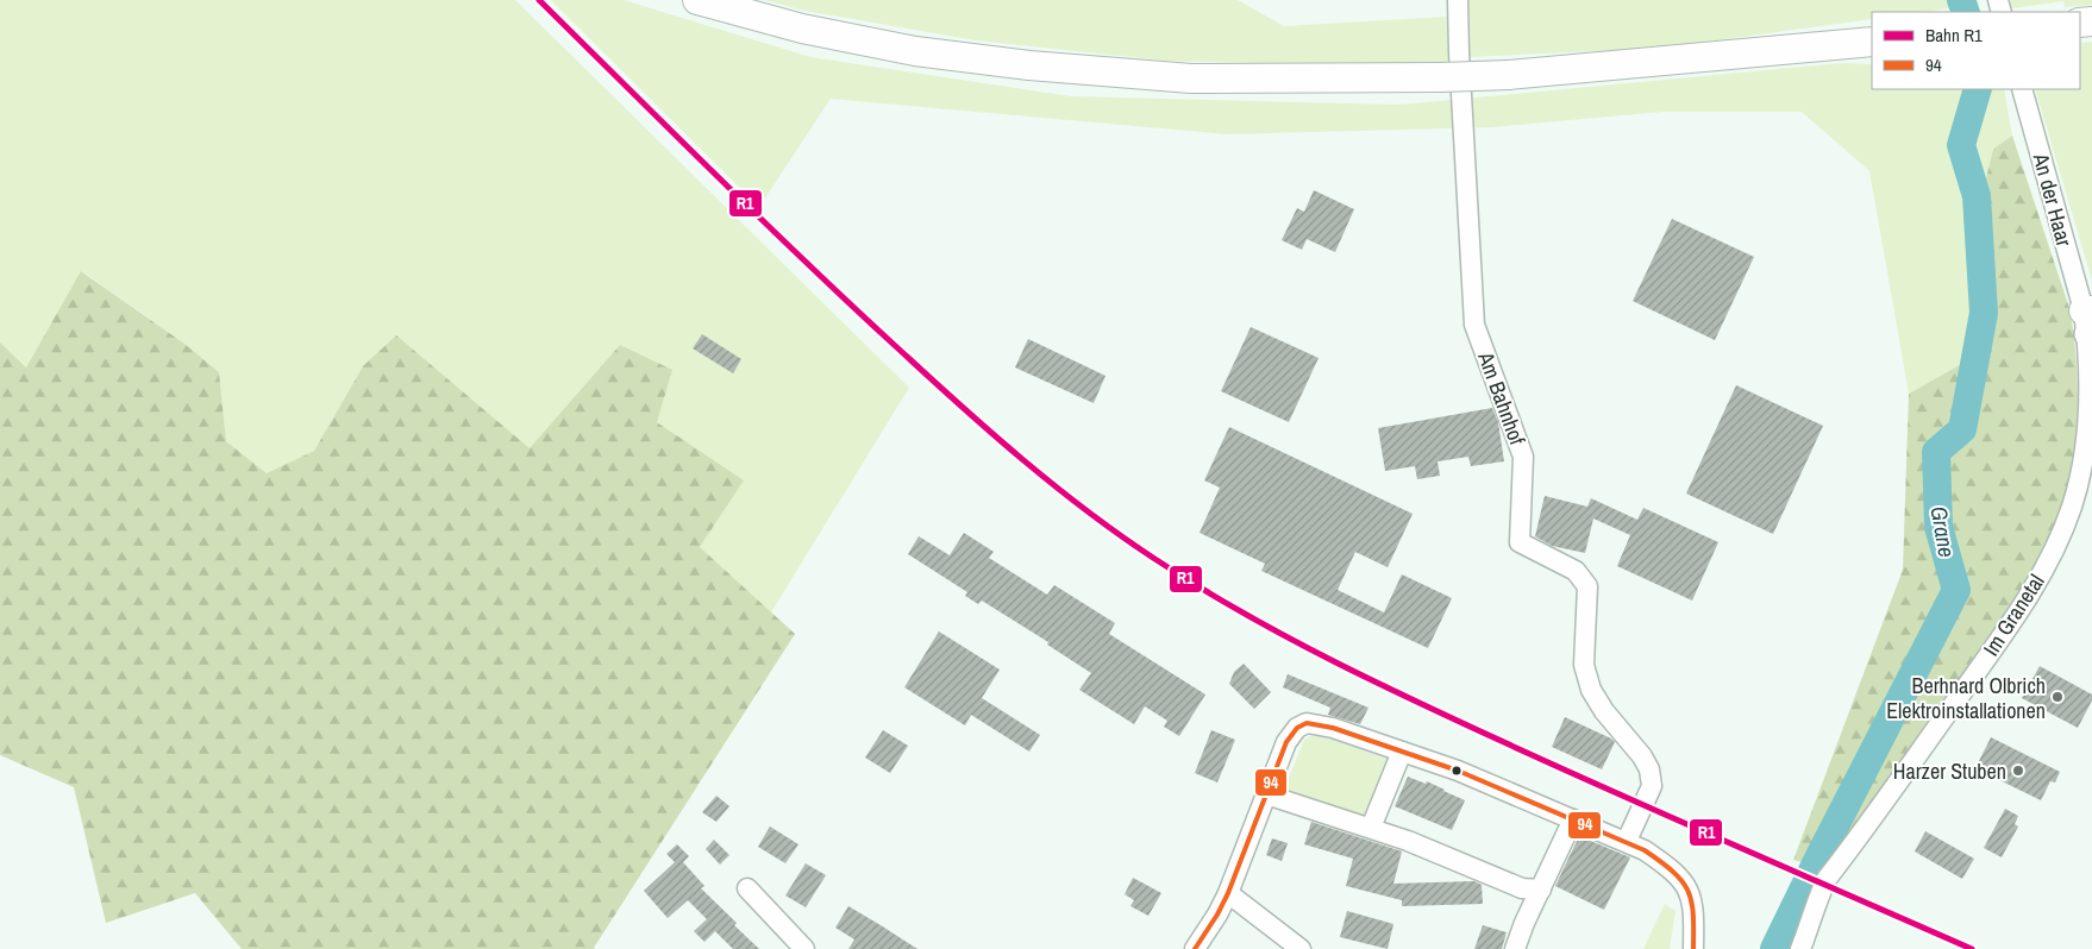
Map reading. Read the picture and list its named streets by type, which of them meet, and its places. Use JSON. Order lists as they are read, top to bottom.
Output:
{
  "streets": {
    "street": ["An der Haar", "Am Bahnhof", "Im Granetal"]
  },
  "crossings": [
    ["An der Haar", "Im Granetal"]
  ],
  "water": ["Grane"],
  "places": ["Berhnard Olbrich Elektroinstallationen", "Harzer Stuben"],
  "lines": ["rail line R1", "transit line 94"],
  "legend": ["Bahn R1", "94"]
}
